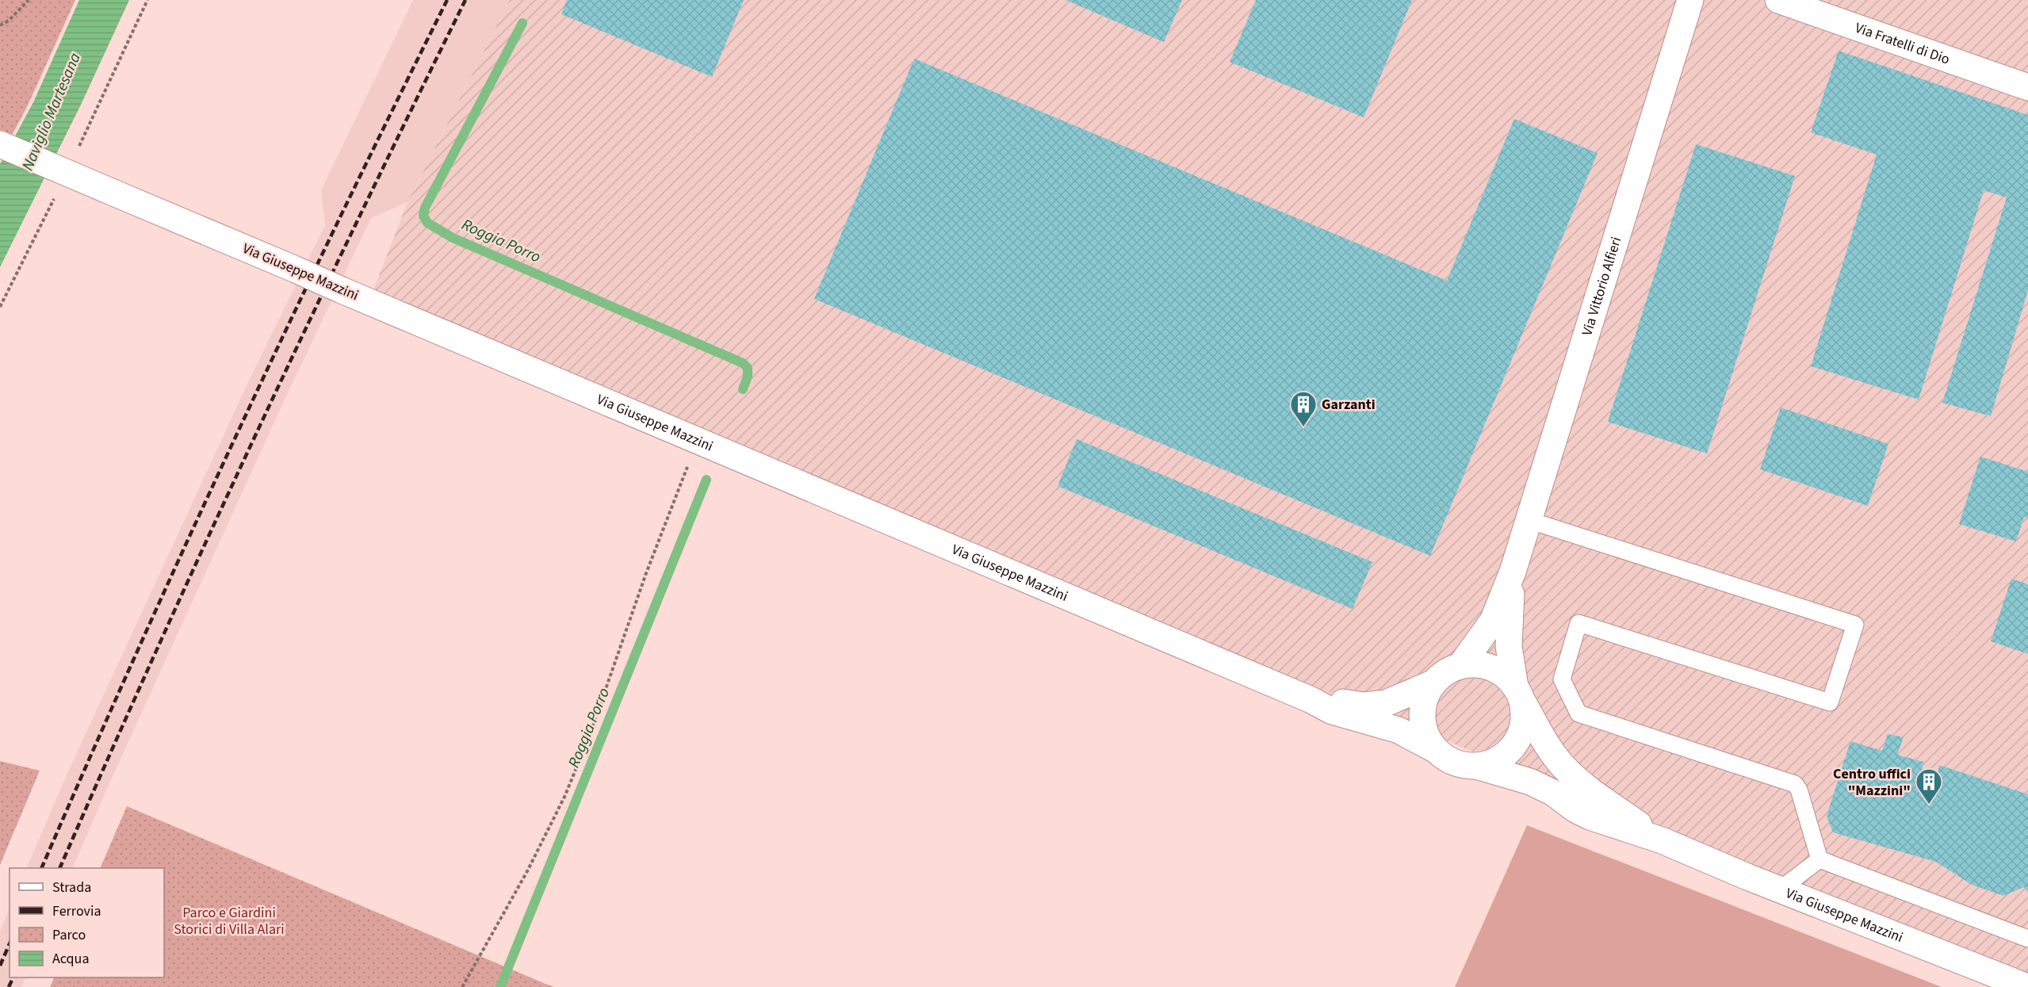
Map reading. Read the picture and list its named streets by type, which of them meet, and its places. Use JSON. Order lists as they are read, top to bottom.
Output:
{
  "streets": {
    "street": ["Via Fratelli di Dio", "Via Giuseppe Mazzini", "Via Vittorio Alfieri"]
  },
  "crossings": [
    ["Via Giuseppe Mazzini", "Via Vittorio Alfieri"]
  ],
  "water": ["Naviglio Martesana", "Roggia Porro"],
  "parks": ["Parco e Giardini Storici di Villa Alari"],
  "places": {
    "building": ["Garzanti", "Centro uffici \"Mazzini\""]
  },
  "legend": [
    "Strada",
    "Ferrovia",
    "Parco",
    "Acqua"
  ]
}
